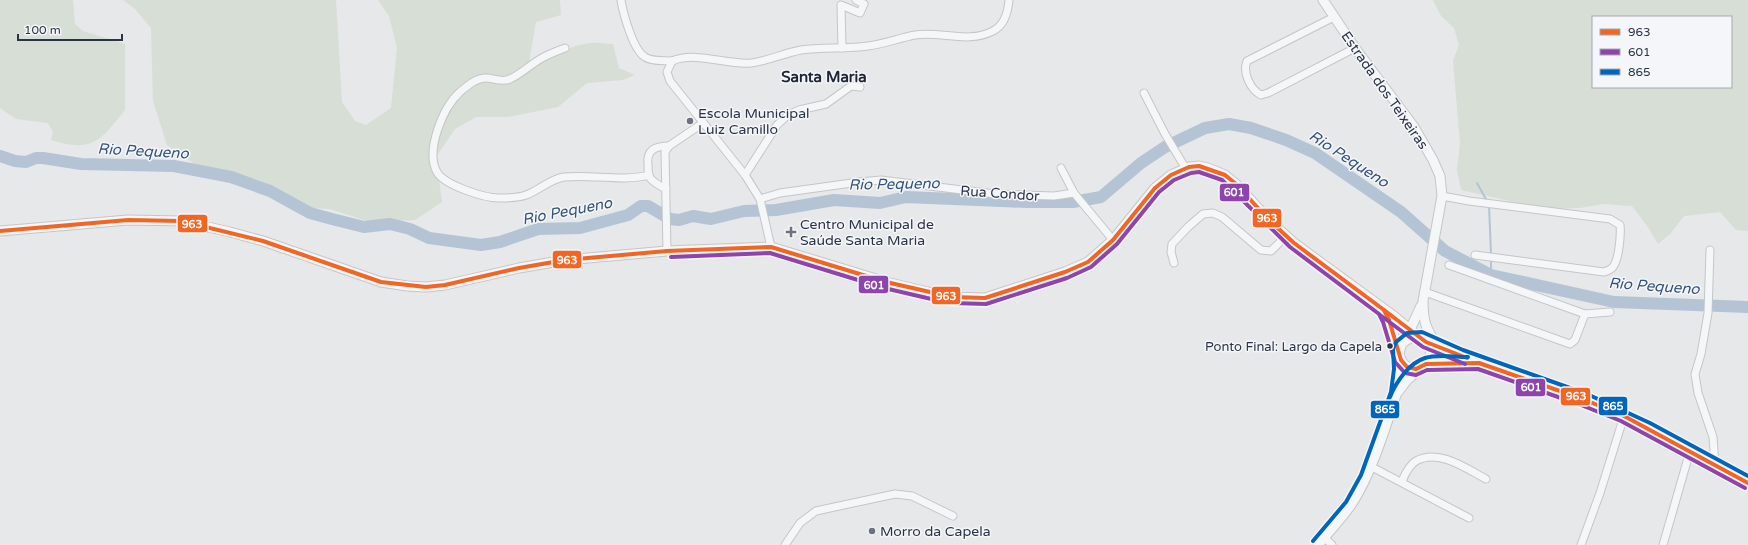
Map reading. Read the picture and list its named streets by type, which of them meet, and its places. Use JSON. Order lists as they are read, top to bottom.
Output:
{
  "streets": {
    "street": ["Estrada dos Teixeiras", "Rua Condor"]
  },
  "districts": ["Santa Maria"],
  "water": ["Rio Pequeno"],
  "places": {
    "other": ["Escola Municipal Luiz Camillo", "Ponto Final: Largo da Capela", "Morro da Capela"],
    "health": ["Centro Municipal de Saúde Santa Maria"]
  },
  "lines": ["transit line 963", "transit line 601", "transit line 865"],
  "legend": ["963", "601", "865"],
  "scale_bar": "100 m"
}
